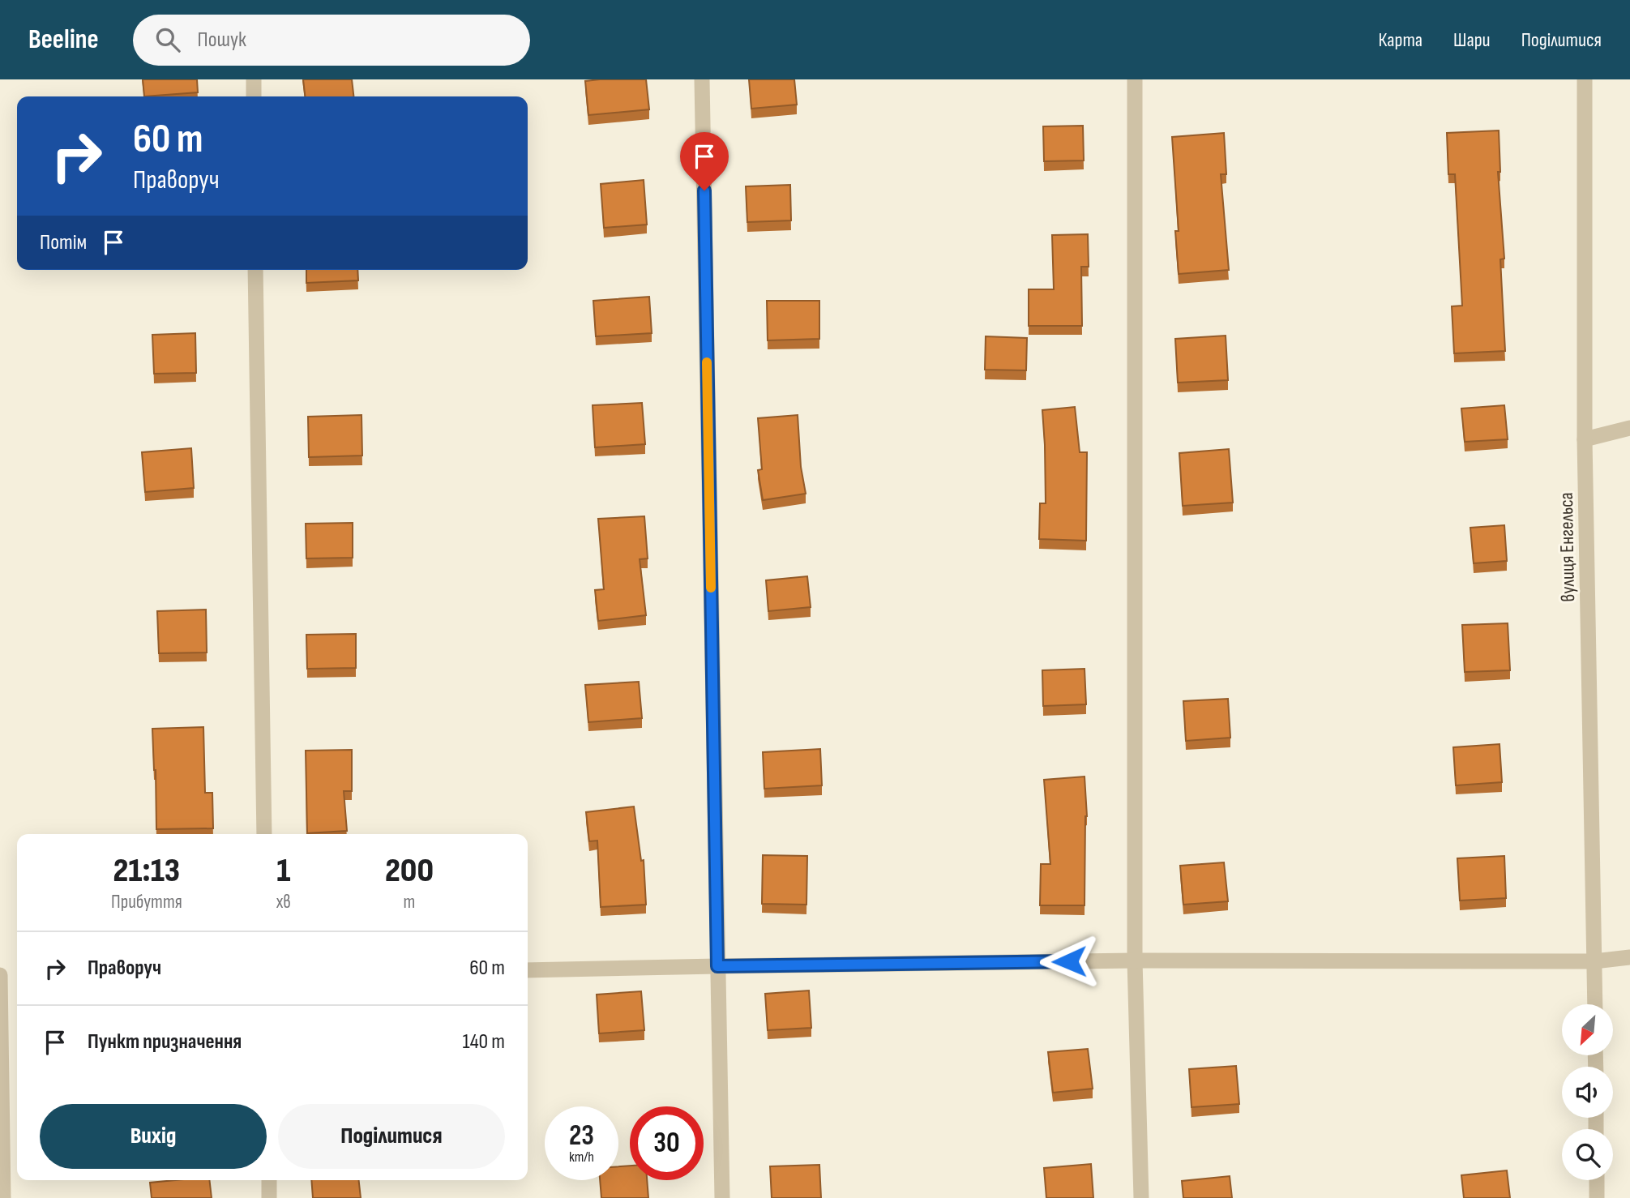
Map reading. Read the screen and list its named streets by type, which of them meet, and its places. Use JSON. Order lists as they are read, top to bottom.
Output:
{
  "streets": {
    "street": ["вулиця Енгельса"]
  },
  "north": "bottom left",
  "page": {
    "header": "Beeline",
    "search": "Пошук",
    "nav": ["Карта", "Шари", "Поділитися"],
    "turn": ["60 m", "Праворуч"],
    "then": "Потім",
    "eta": [
      "21:13",
      "Прибуття",
      "1",
      "хв",
      "200",
      "m"
    ],
    "list": [
      {
        "name": "Праворуч",
        "value": "60 m"
      },
      {
        "name": "Пункт призначення",
        "value": "140 m"
      }
    ],
    "buttons": ["Вихід", "Поділитися"],
    "speed": "23 km/h",
    "limit": "30"
  }
}
